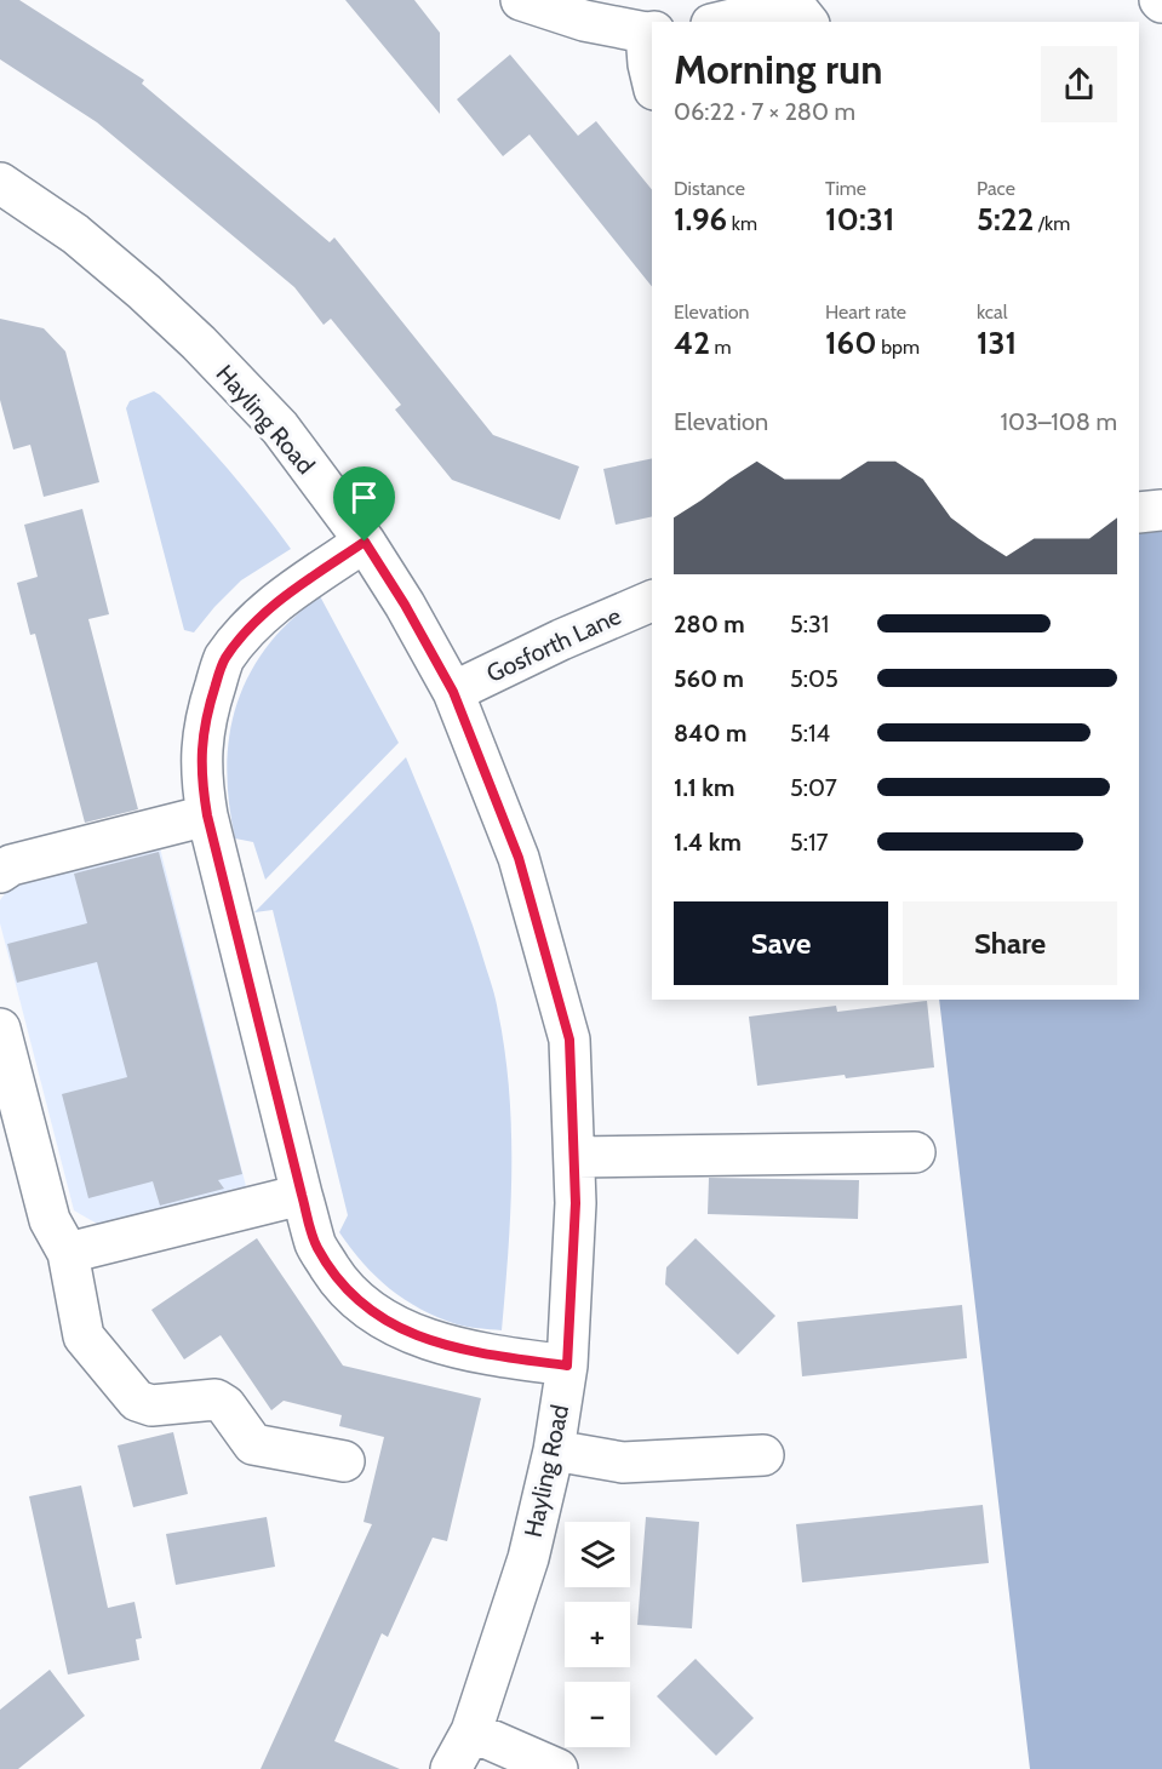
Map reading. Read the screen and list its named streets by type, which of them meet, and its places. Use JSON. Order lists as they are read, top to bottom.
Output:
{
  "streets": {
    "street": ["Hayling Road", "Gosforth Lane"]
  },
  "crossings": [
    ["Hayling Road", "Gosforth Lane"]
  ],
  "page": {
    "heading": ["Morning run", "06:22 · 7 × 280 m"],
    "stats": [
      ["Distance", "1.96 km"],
      ["Time", "10:31"],
      ["Pace", "5:22 /km"],
      ["Elevation", "42 m"],
      ["Heart rate", "160 bpm"],
      ["kcal", "131"]
    ],
    "chart": ["Elevation", "103–108 m"],
    "list": [
      {
        "name": "280 m",
        "note": "5:31"
      },
      {
        "name": "560 m",
        "note": "5:05"
      },
      {
        "name": "840 m",
        "note": "5:14"
      },
      {
        "name": "1.1 km",
        "note": "5:07"
      },
      {
        "name": "1.4 km",
        "note": "5:17"
      }
    ],
    "buttons": ["Save", "Share"],
    "map_buttons": ["+", "−"]
  }
}
